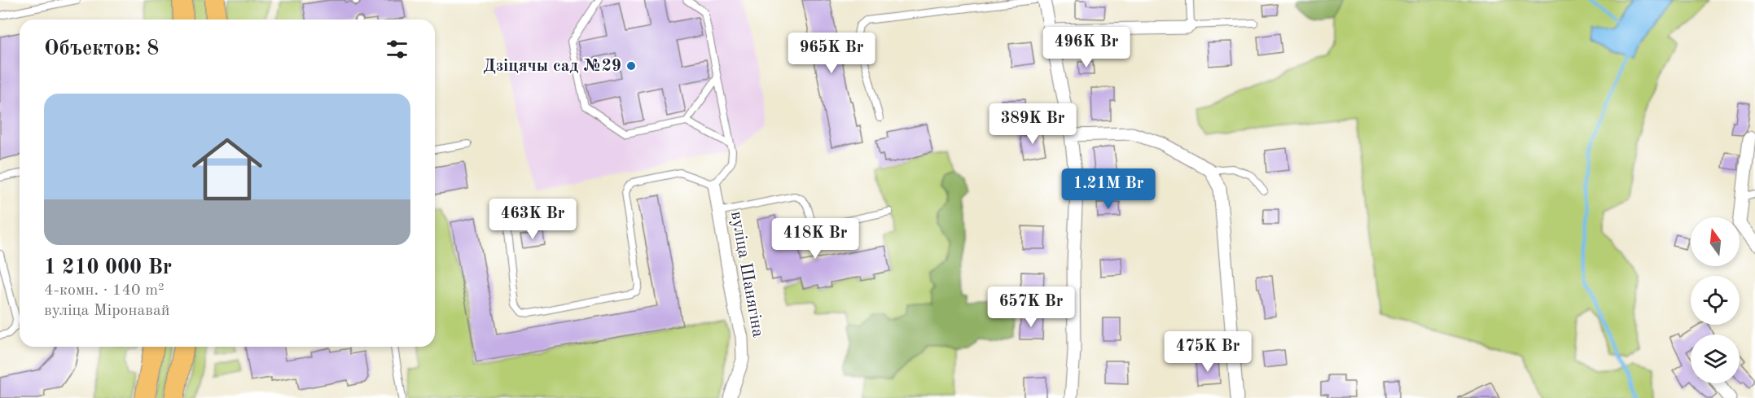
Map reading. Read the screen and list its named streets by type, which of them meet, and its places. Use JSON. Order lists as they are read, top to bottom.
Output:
{
  "streets": {
    "street": ["вуліца Шанягіна"]
  },
  "places": ["Дзіцячы сад №29"],
  "north": "top",
  "page": {
    "heading": "Объектов: 8",
    "price": [
      "496K Br",
      "965K Br",
      "389K Br",
      "1.21M Br",
      "463K Br",
      "418K Br",
      "657K Br",
      "475K Br"
    ],
    "list": [
      {
        "name": "1 210 000 Br",
        "note": "4-комн. · 140 m² · вуліца Міронавай"
      }
    ]
  }
}
